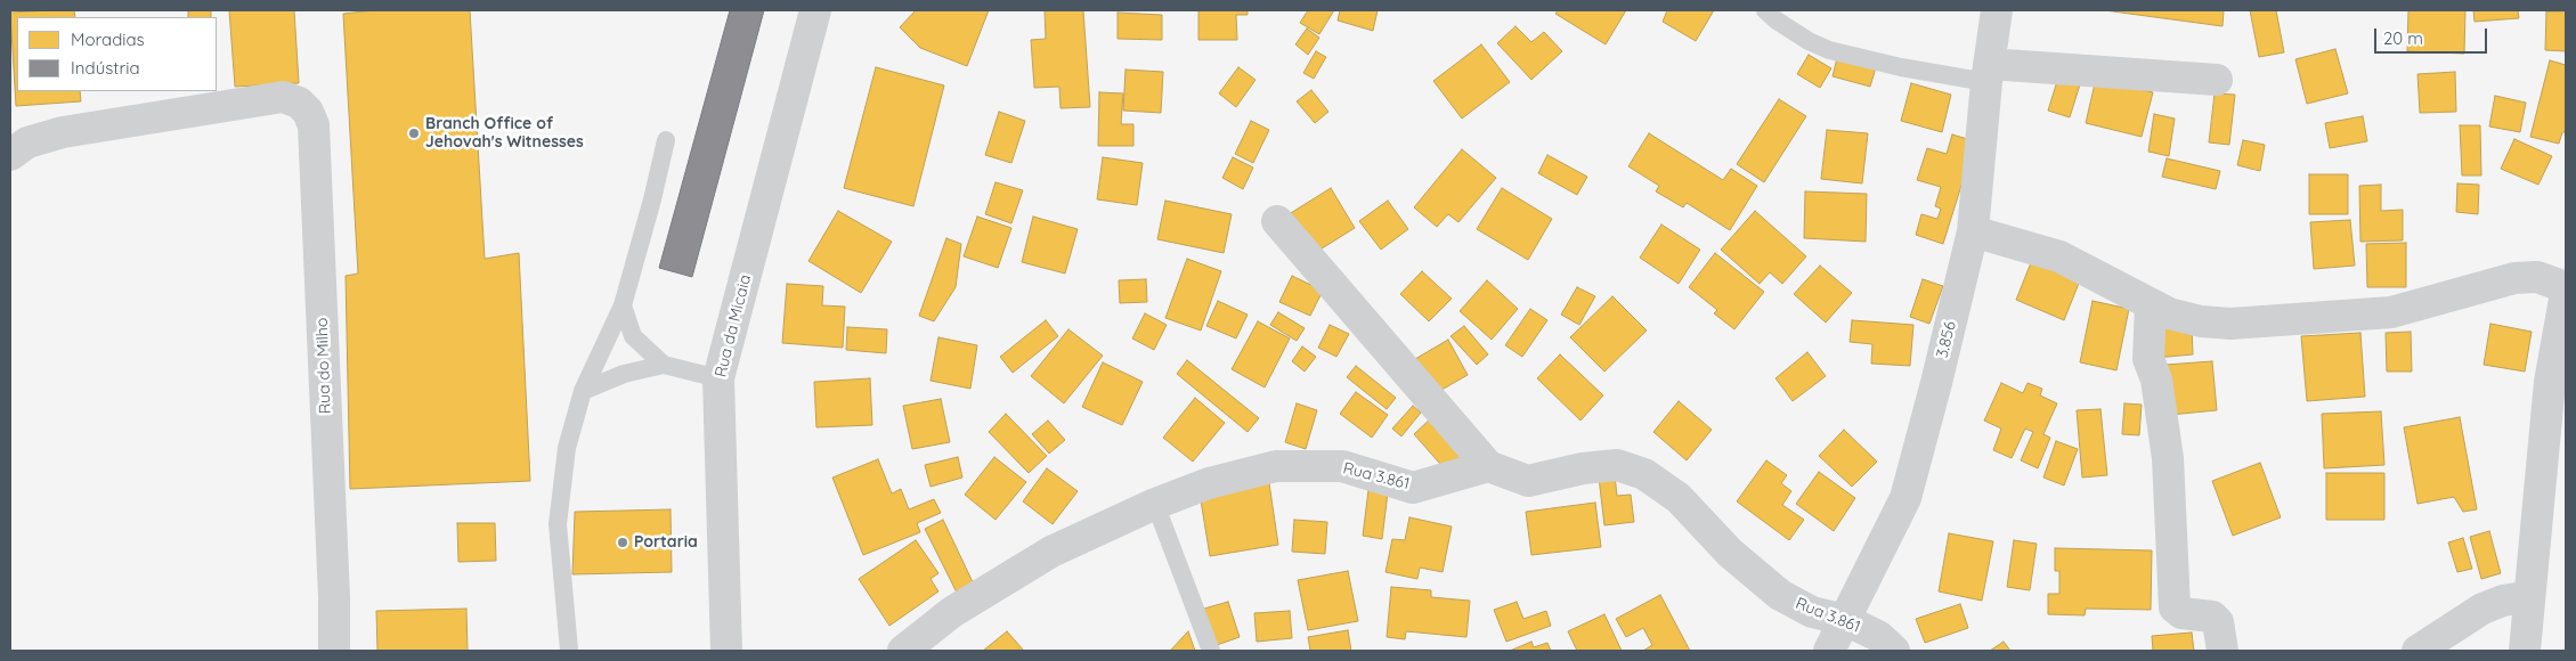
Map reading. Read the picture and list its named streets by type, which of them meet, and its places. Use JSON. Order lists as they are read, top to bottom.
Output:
{
  "streets": {
    "street": [
      "Rua da Micaia",
      "3.856",
      "Rua do Milho",
      "Rua 3.861"
    ]
  },
  "crossings": [
    ["3.856", "Rua 3.861"]
  ],
  "places": ["Branch Office of Jehovah's Witnesses", "Portaria"],
  "legend": ["Moradias", "Indústria"],
  "scale_bar": "20 m"
}
